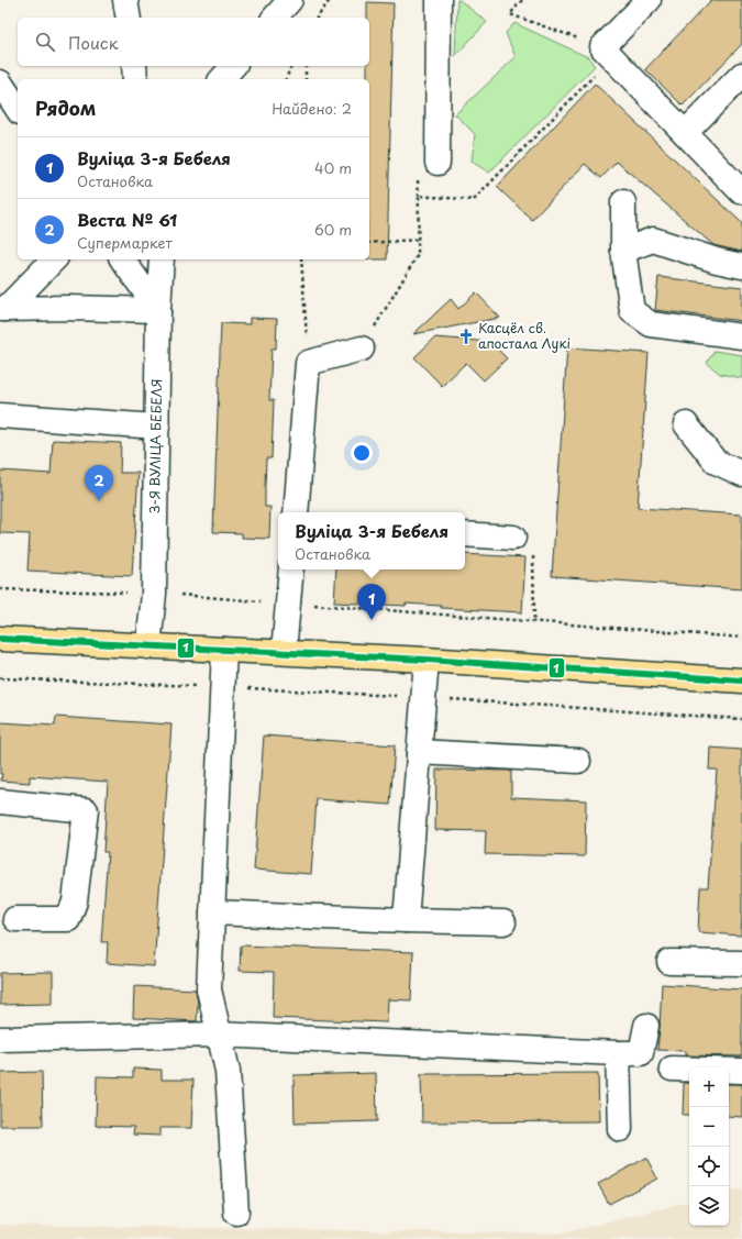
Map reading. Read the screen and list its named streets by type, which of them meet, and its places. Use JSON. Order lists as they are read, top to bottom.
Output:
{
  "streets": {
    "street": ["3-Я ВУЛІЦА БЕБЕЛЯ"]
  },
  "places": {
    "church": ["Касцёл св. апостала Лукі"]
  },
  "lines": ["transit line 1"],
  "page": {
    "search": "Поиск",
    "heading": ["Рядом", "Найдено: 2"],
    "list": [
      {
        "mark": "1",
        "name": "Вуліца 3-я Бебеля",
        "note": "Остановка",
        "value": "40 m"
      },
      {
        "mark": "2",
        "name": "Веста № 61",
        "note": "Супермаркет",
        "value": "60 m"
      }
    ],
    "pins": ["2", "1"],
    "popup": ["Вуліца 3-я Бебеля", "Остановка"],
    "map_buttons": ["+", "−"]
  }
}
